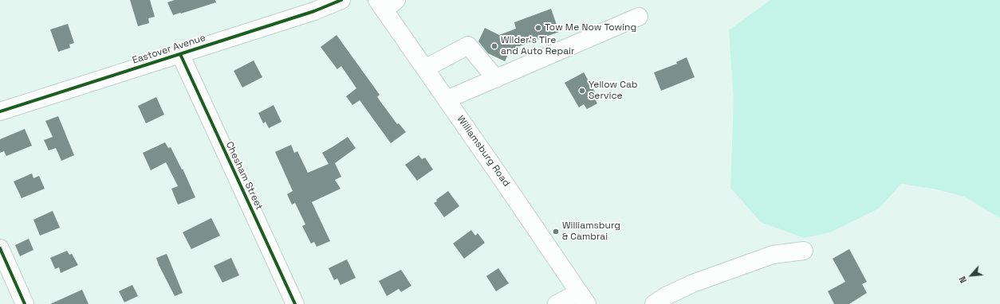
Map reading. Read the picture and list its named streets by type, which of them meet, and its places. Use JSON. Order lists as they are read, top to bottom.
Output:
{
  "streets": {
    "street": ["Eastover Avenue", "Williamsburg Road", "Chesham Street"]
  },
  "crossings": [
    ["Eastover Avenue", "Chesham Street"]
  ],
  "places": [
    "Tow Me Now Towing",
    "Wilder's Tire and Auto Repair",
    "Yellow Cab Service",
    "Williamsburg & Cambrai"
  ],
  "north": "bottom left"
}
